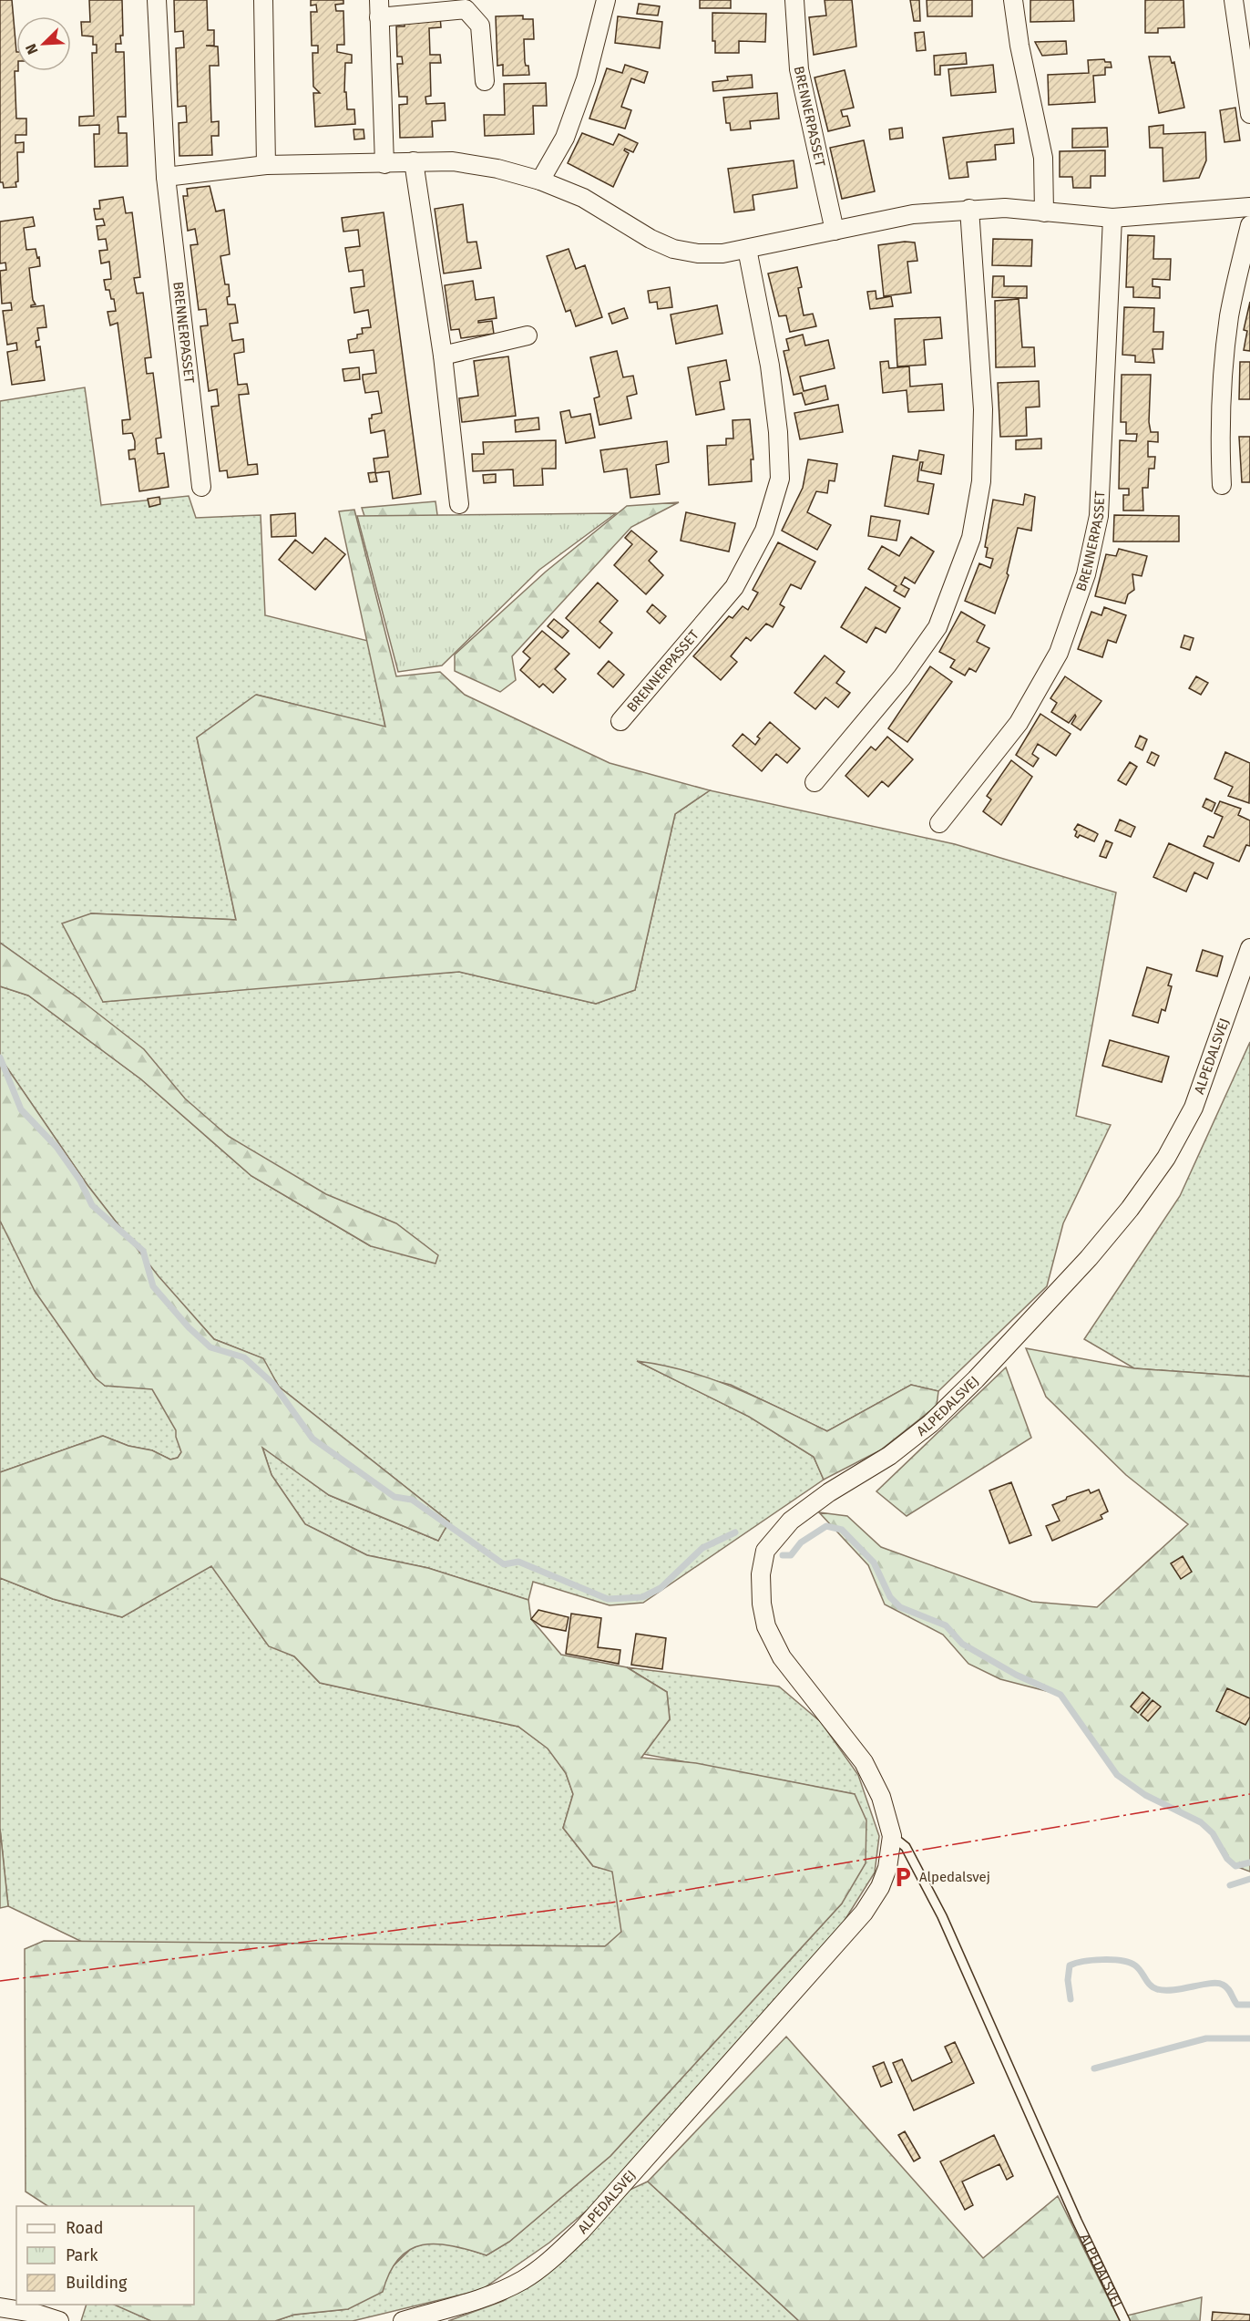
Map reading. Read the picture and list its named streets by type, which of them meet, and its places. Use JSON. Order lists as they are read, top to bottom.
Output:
{
  "streets": {
    "street": ["BRENNERPASSET", "ALPEDALSVEJ"]
  },
  "places": {
    "parking": ["Alpedalsvej"]
  },
  "legend": ["Road", "Park", "Building"],
  "north": "bottom left"
}
